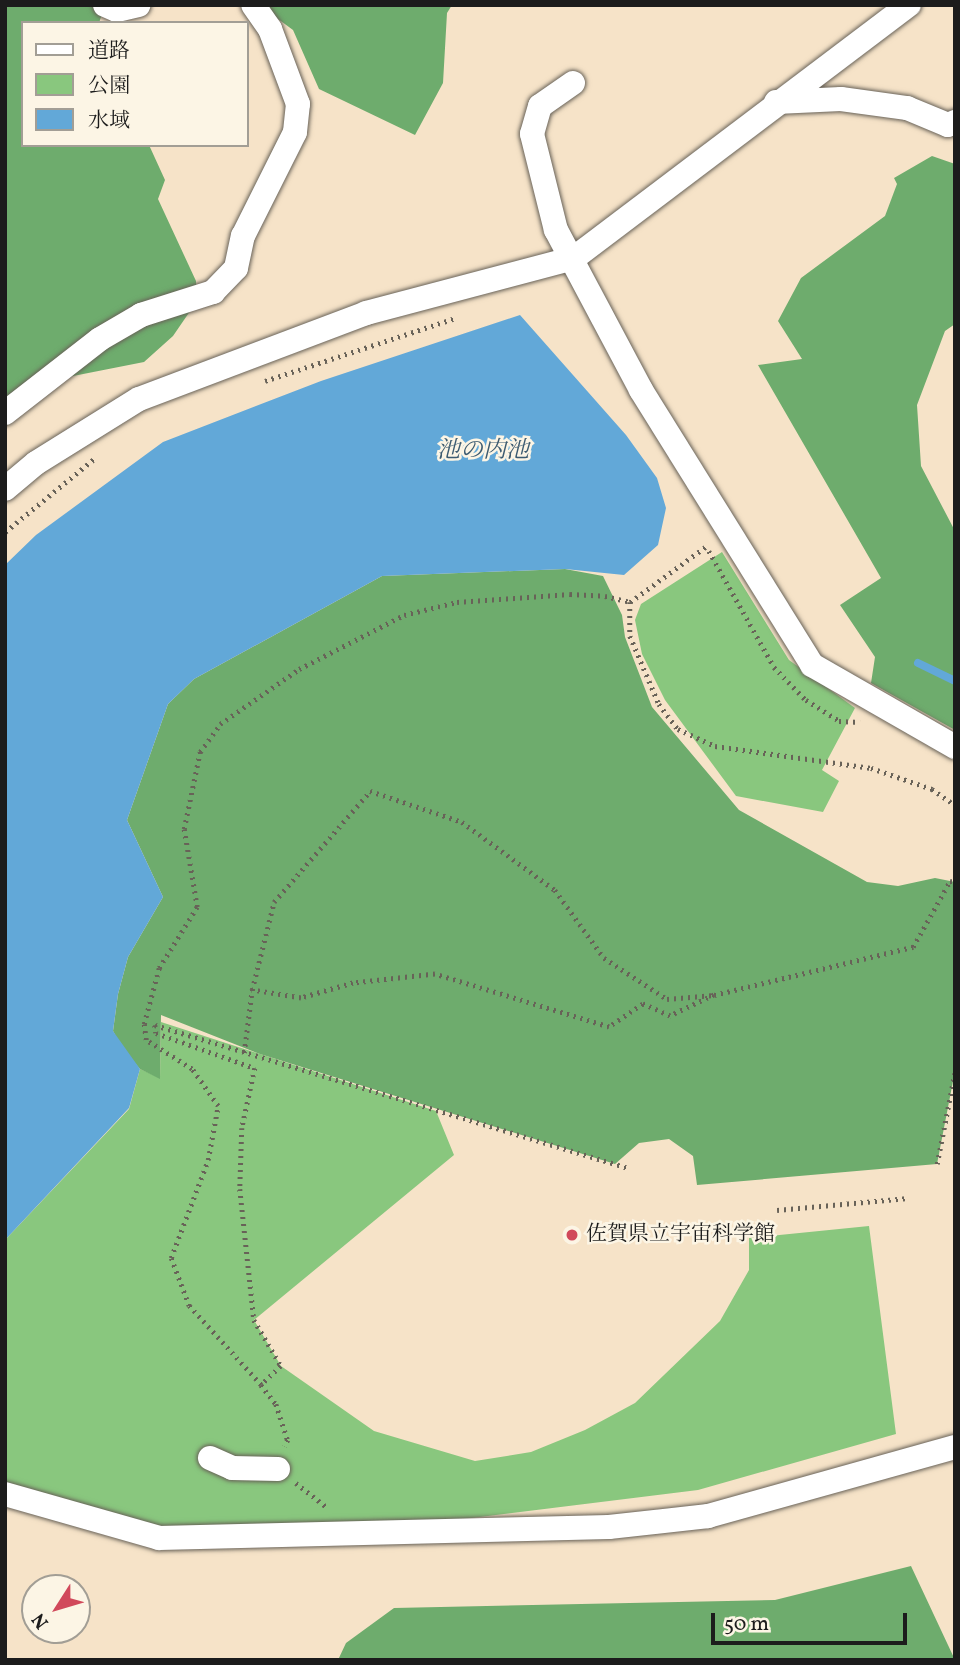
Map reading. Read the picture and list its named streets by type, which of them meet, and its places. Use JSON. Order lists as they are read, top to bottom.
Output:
{
  "water": ["池の内池"],
  "places": ["佐賀県立宇宙科学館"],
  "legend": ["道路", "公園", "水域"],
  "scale_bar": "50 m",
  "north": "bottom left"
}
